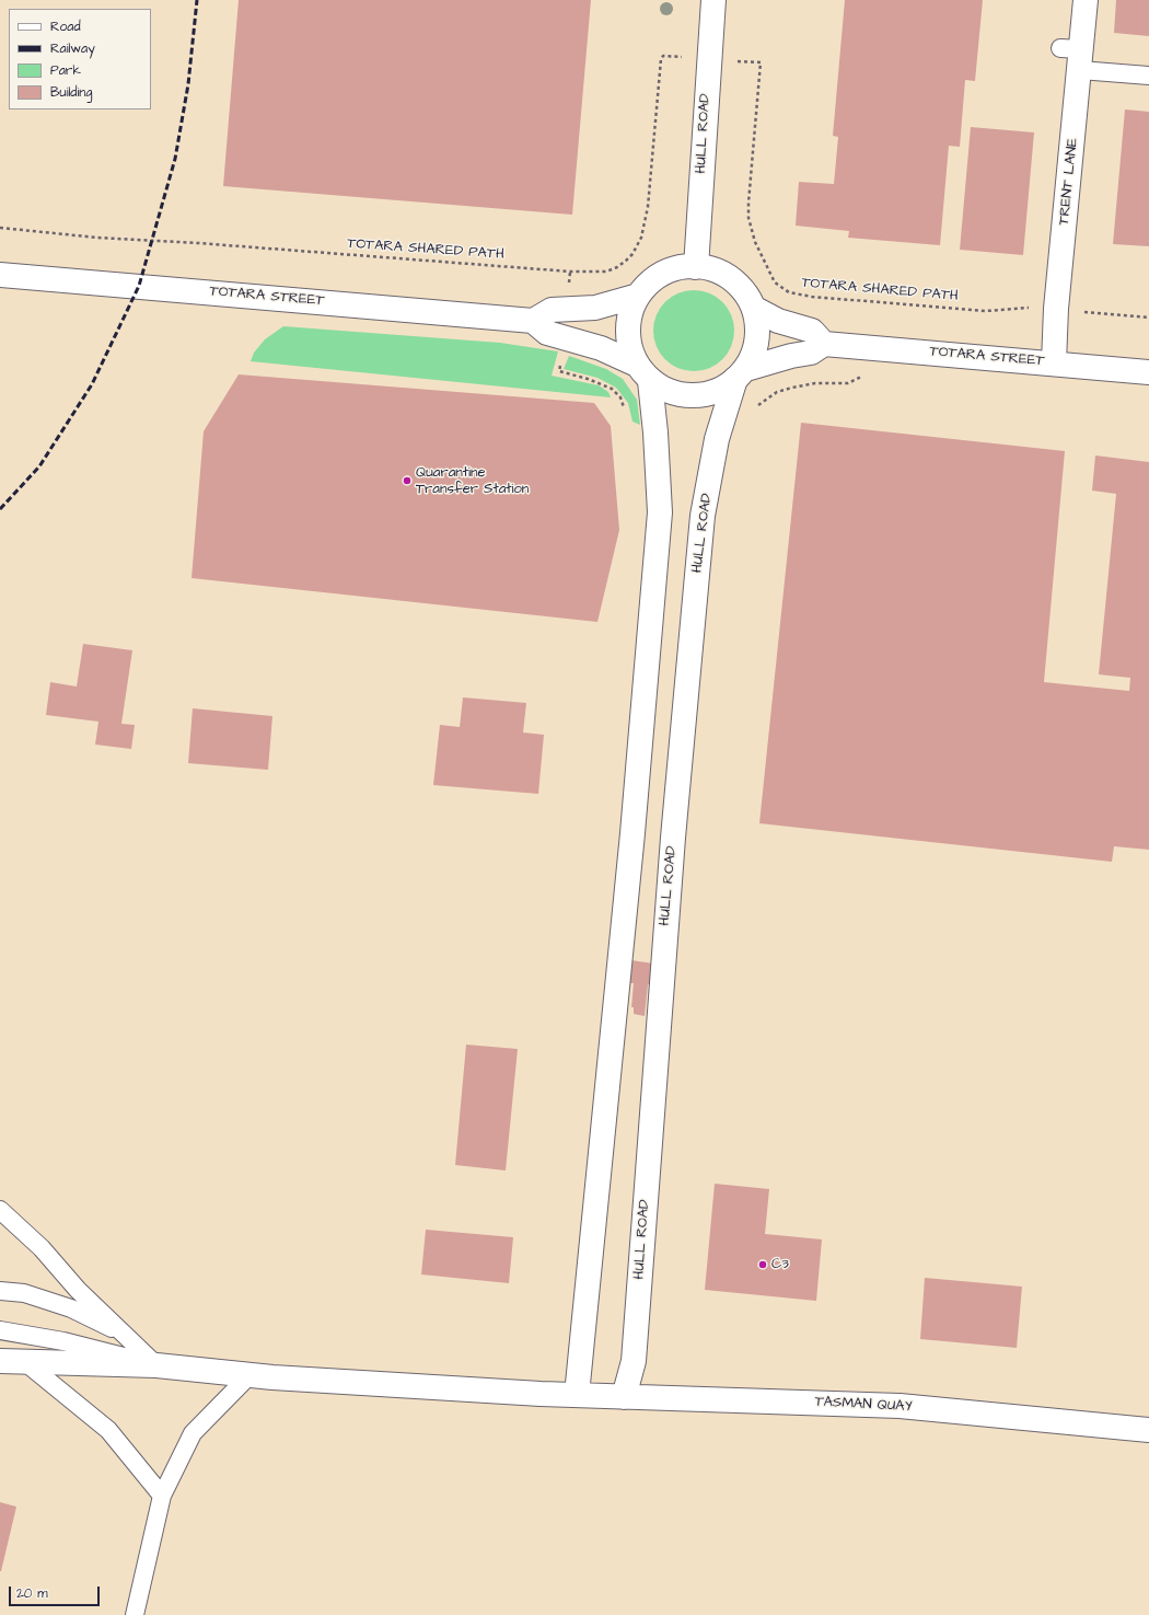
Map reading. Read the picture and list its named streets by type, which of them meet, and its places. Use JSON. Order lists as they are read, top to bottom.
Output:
{
  "streets": {
    "street": [
      "HULL ROAD",
      "TRENT LANE",
      "TOTARA STREET",
      "TASMAN QUAY"
    ],
    "path": ["TOTARA SHARED PATH"]
  },
  "crossings": [
    ["HULL ROAD", "TASMAN QUAY"],
    ["TRENT LANE", "TOTARA SHARED PATH"],
    ["TRENT LANE", "TOTARA STREET"]
  ],
  "places": ["Quarantine Transfer Station", "C3"],
  "legend": [
    "Road",
    "Railway",
    "Park",
    "Building"
  ],
  "scale_bar": "20 m"
}
